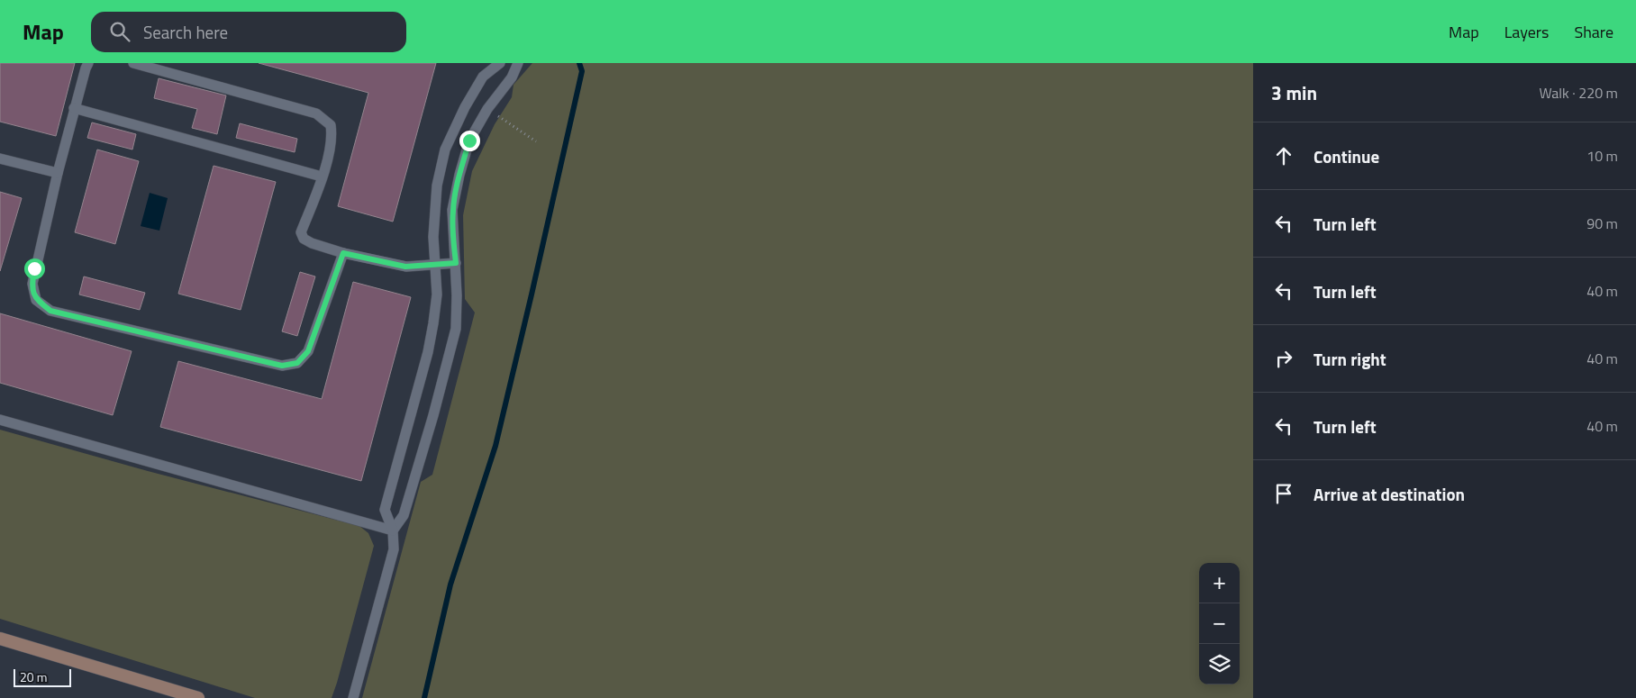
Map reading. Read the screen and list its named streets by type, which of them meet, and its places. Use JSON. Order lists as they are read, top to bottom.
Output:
{
  "scale_bar": "20 m",
  "page": {
    "header": "Map",
    "search": "Search here",
    "nav": ["Map", "Layers", "Share"],
    "heading": ["3 min", "Walk · 220 m"],
    "list": [
      ["Continue", "10 m"],
      ["Turn left", "90 m"],
      ["Turn left", "40 m"],
      ["Turn right", "40 m"],
      ["Turn left", "40 m"],
      "Arrive at destination"
    ],
    "map_buttons": ["+", "−"],
    "scale": "20 m"
  }
}
